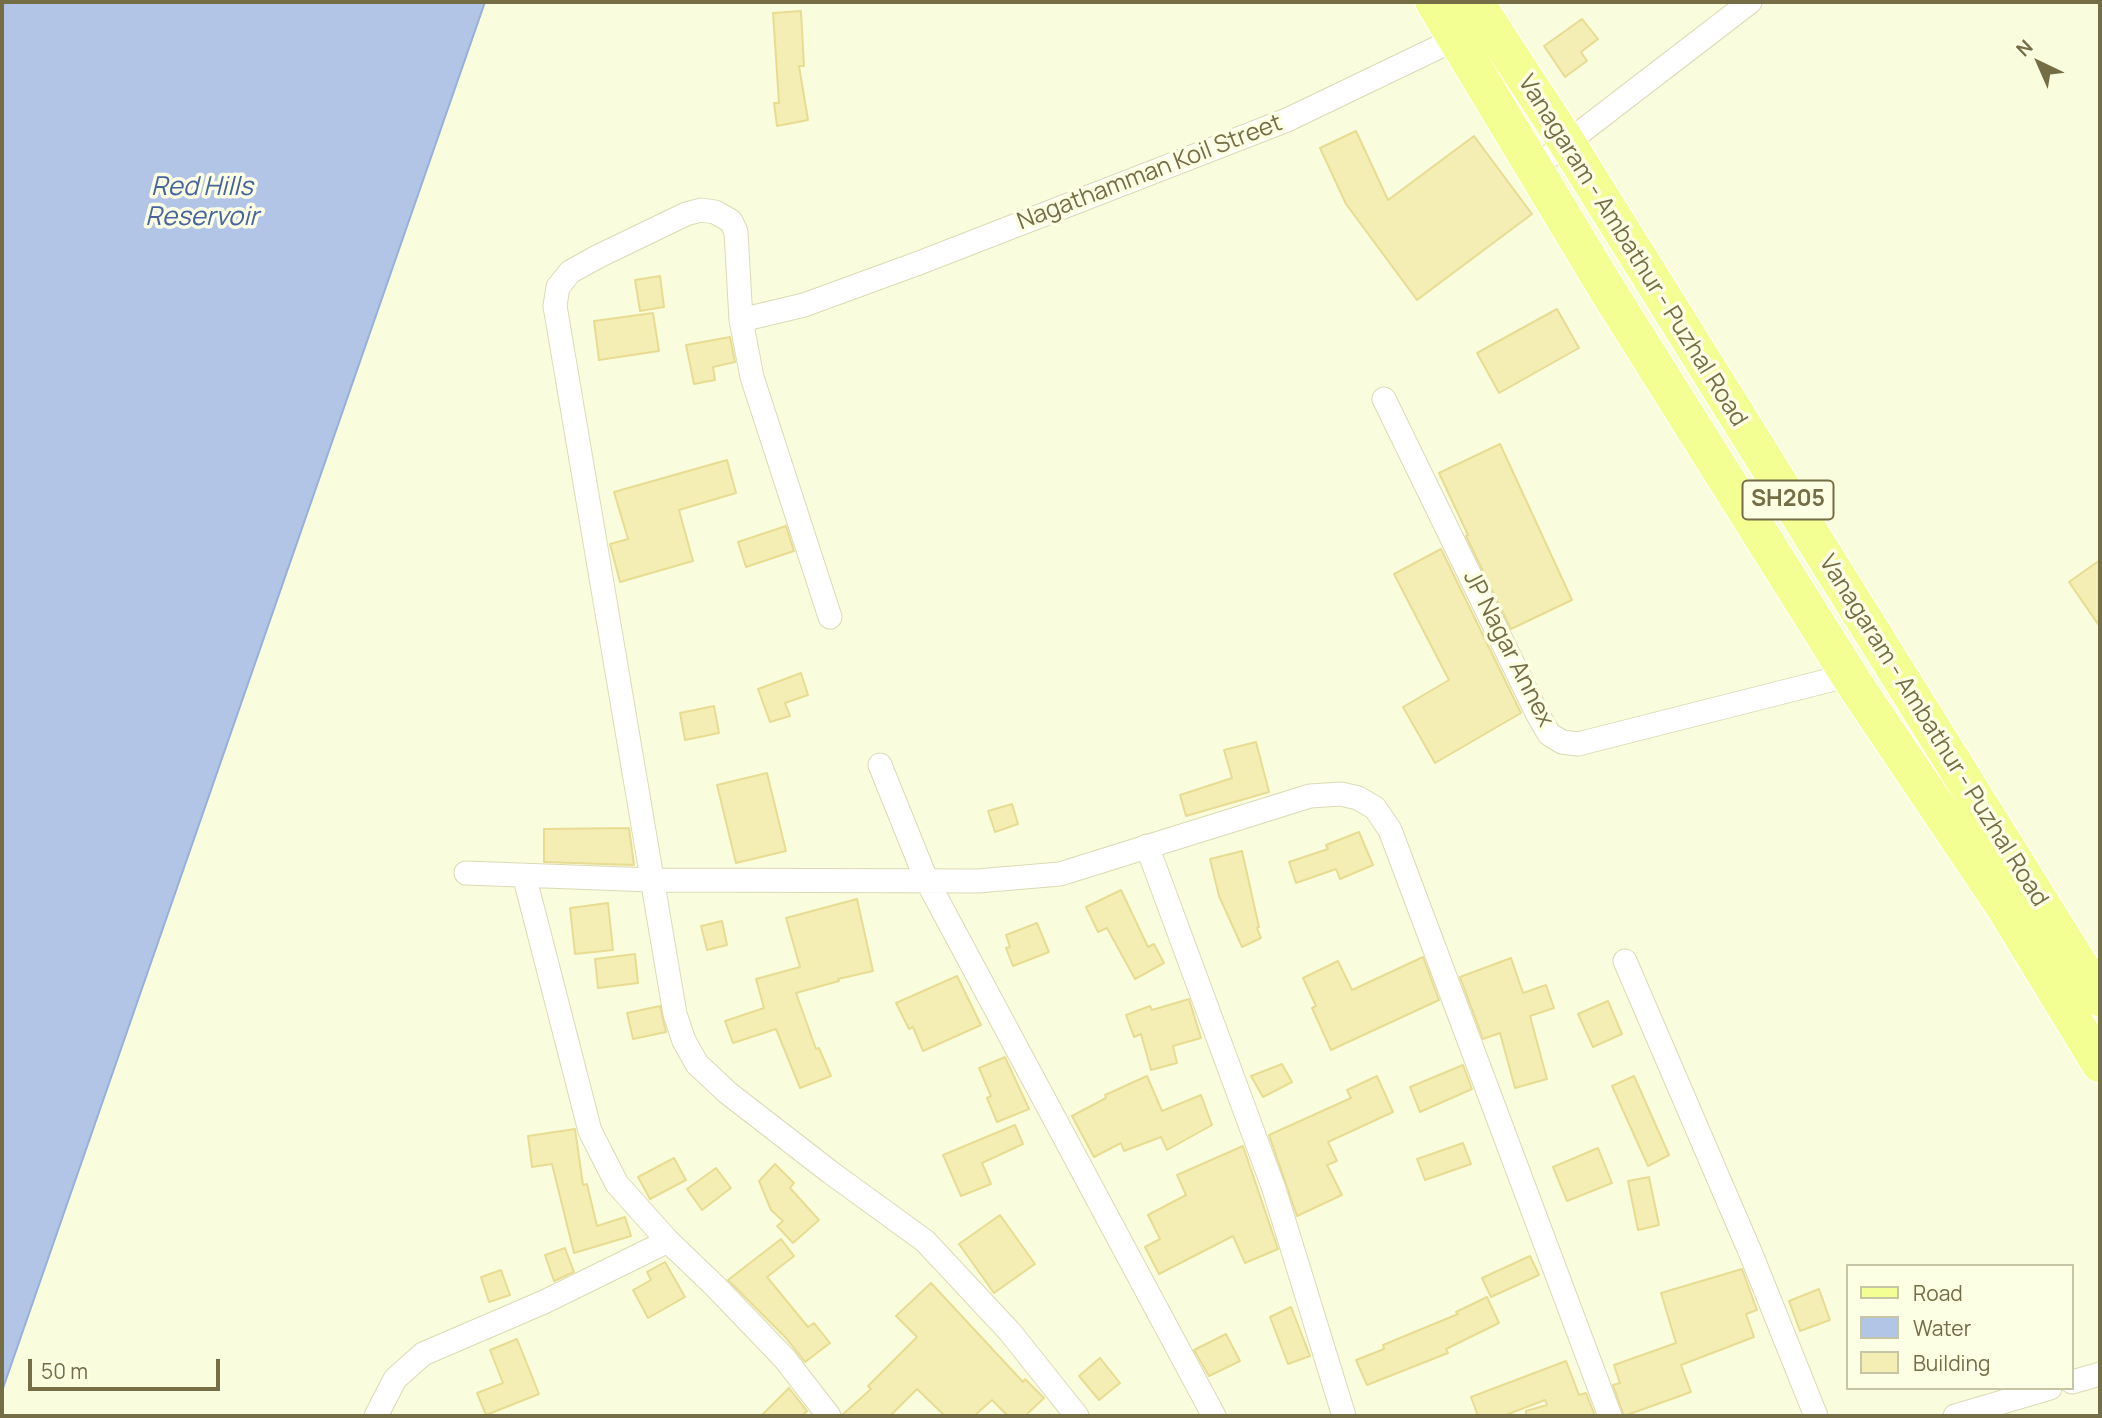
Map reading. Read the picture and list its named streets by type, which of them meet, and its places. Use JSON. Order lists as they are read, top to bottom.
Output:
{
  "streets": {
    "main road": ["Vanagaram - Ambathur - Puzhal Road", "SH205"],
    "street": ["Nagathamman Koil Street", "JP Nagar Annex"]
  },
  "crossings": [
    ["Nagathamman Koil Street", "Vanagaram - Ambathur - Puzhal Road"]
  ],
  "water": ["Red Hills Reservoir"],
  "legend": ["Road", "Water", "Building"],
  "scale_bar": "50 m",
  "north": "top left"
}
